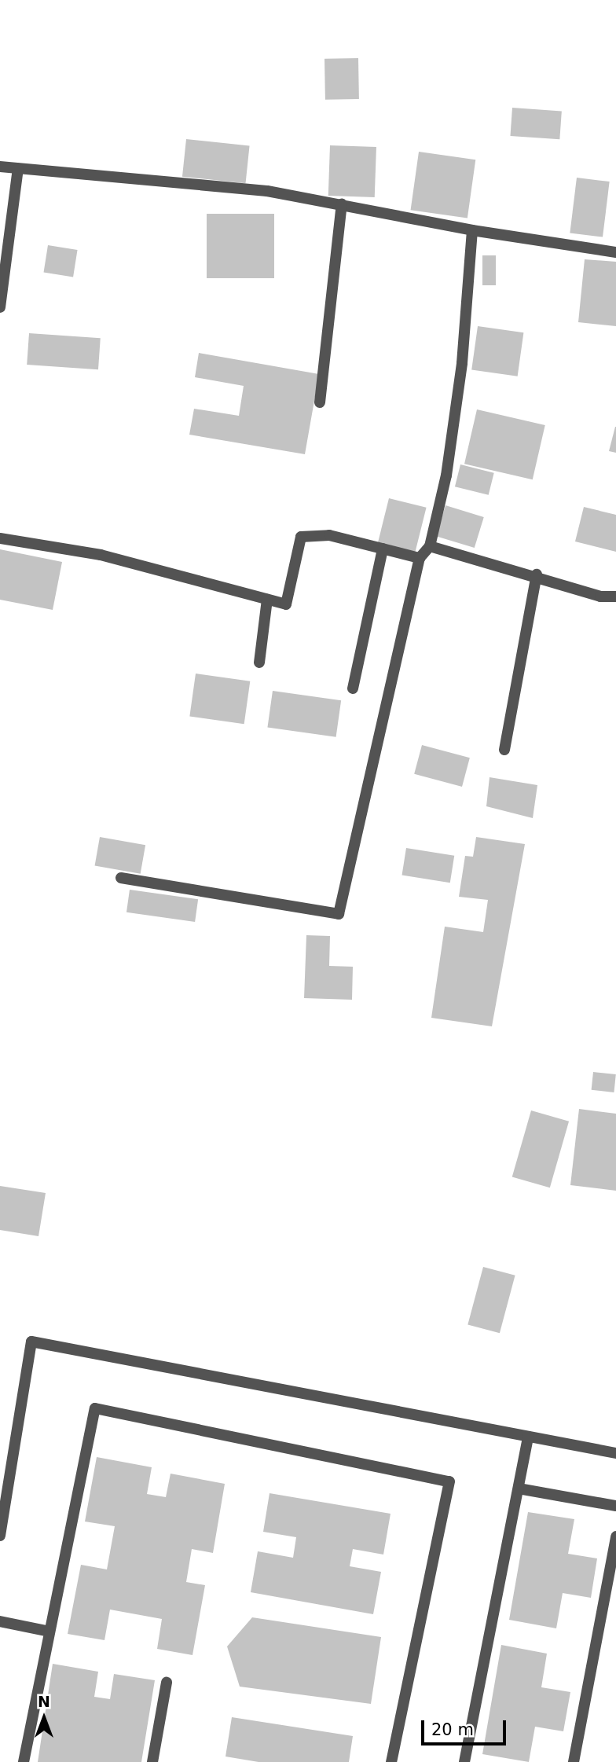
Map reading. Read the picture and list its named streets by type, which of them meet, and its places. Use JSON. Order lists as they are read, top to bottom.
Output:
{
  "scale_bar": "20 m",
  "north": "top"
}
